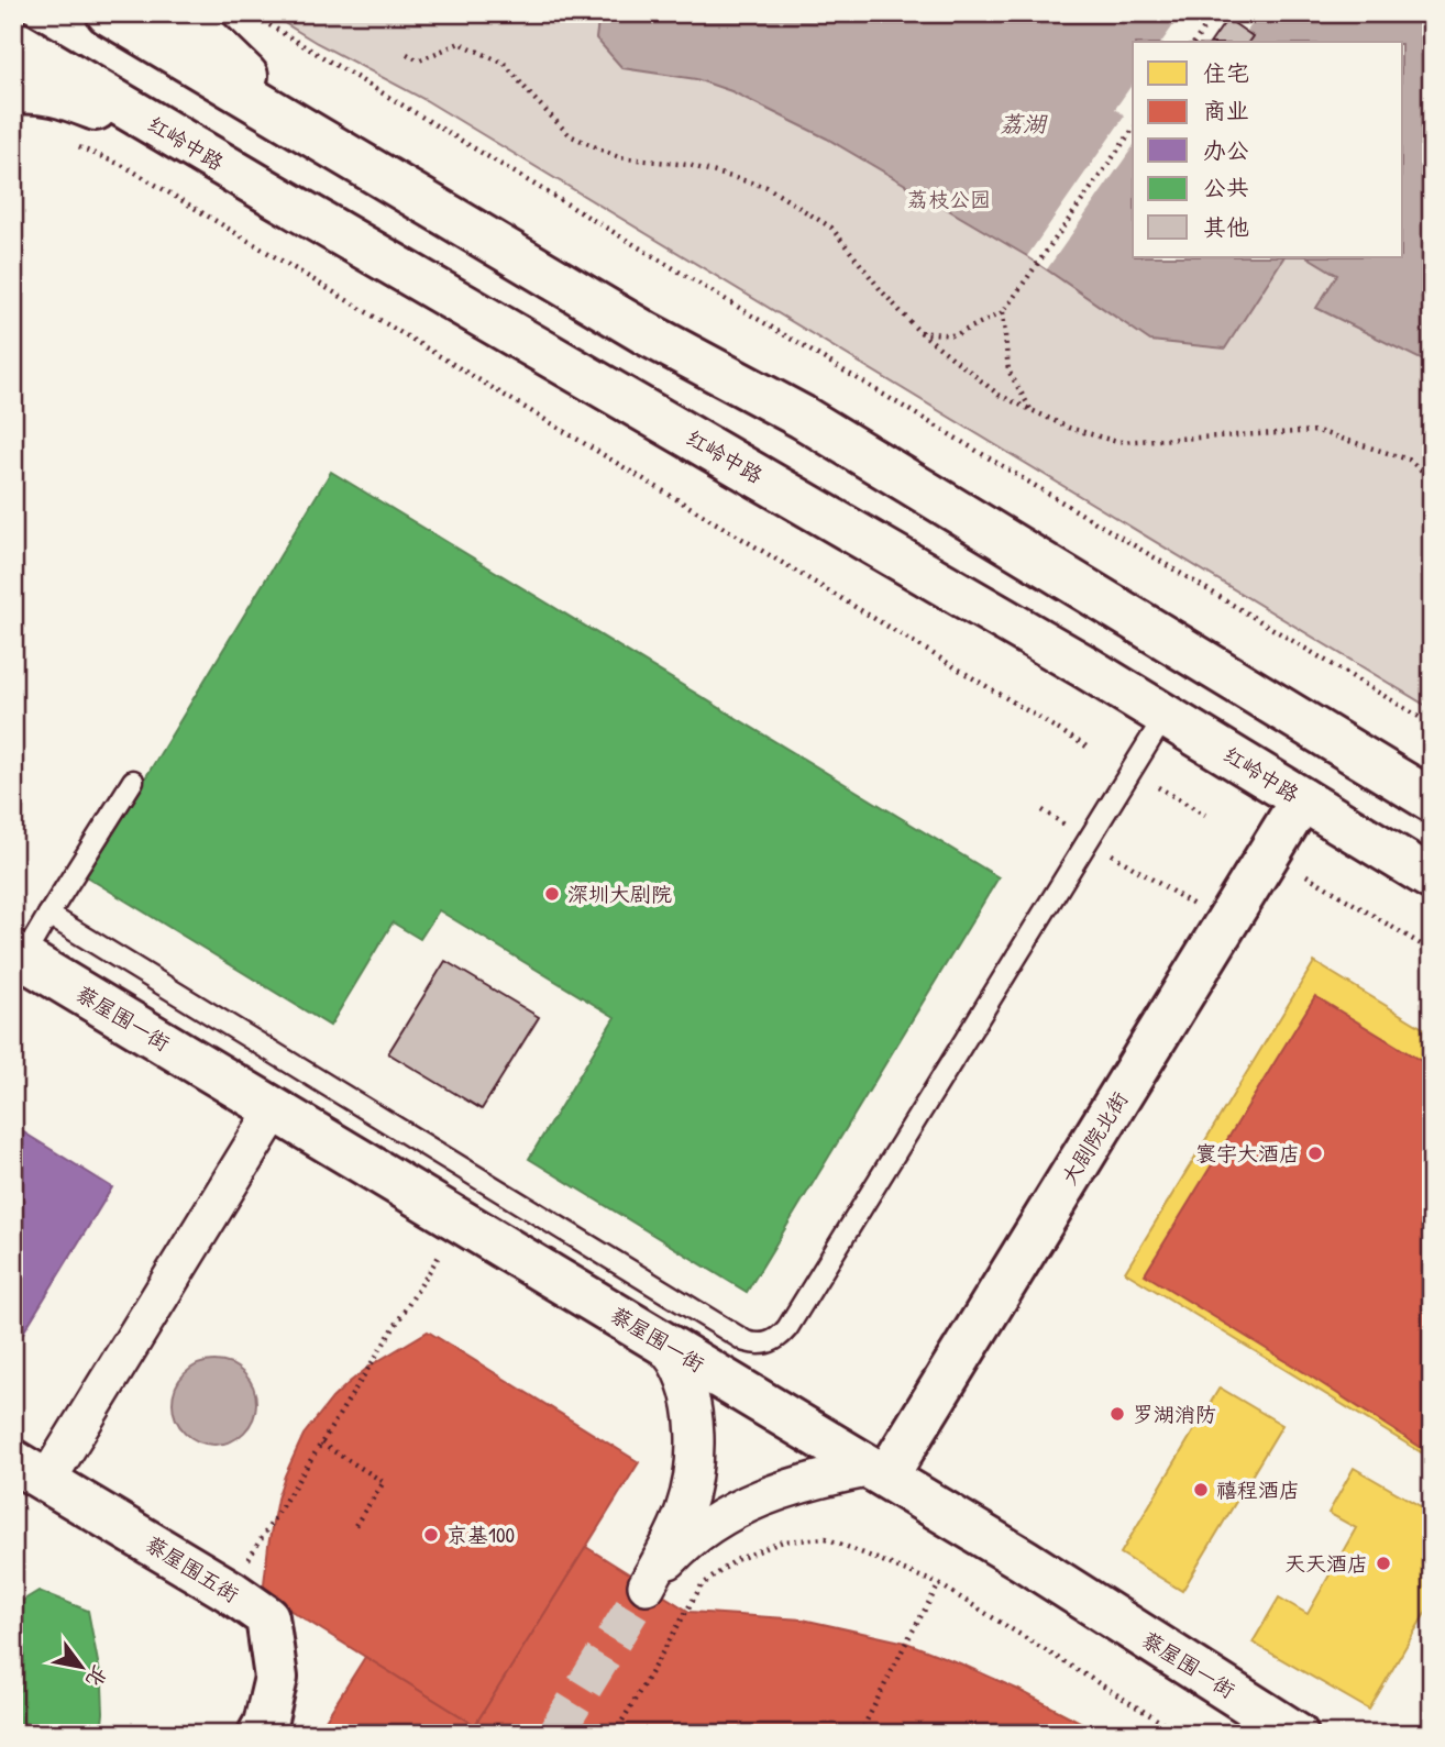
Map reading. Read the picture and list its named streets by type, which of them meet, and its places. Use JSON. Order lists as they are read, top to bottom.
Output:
{
  "streets": {
    "main road": [
      "红岭中路",
      "蔡屋围一街",
      "大剧院北街",
      "蔡屋围五街"
    ]
  },
  "crossings": [
    ["红岭中路", "大剧院北街"],
    ["蔡屋围一街", "大剧院北街"]
  ],
  "water": ["荔湖"],
  "parks": ["荔枝公园"],
  "places": [
    "深圳大剧院",
    "寰宇大酒店",
    "罗湖消防",
    "禧程酒店",
    "京基100",
    "天天酒店"
  ],
  "legend": [
    "住宅",
    "商业",
    "办公",
    "公共",
    "其他"
  ],
  "north": "bottom right"
}
